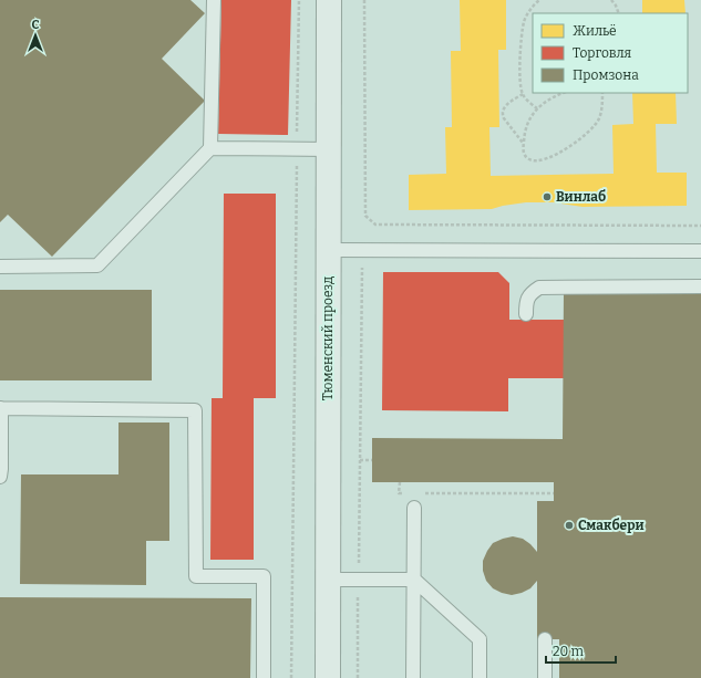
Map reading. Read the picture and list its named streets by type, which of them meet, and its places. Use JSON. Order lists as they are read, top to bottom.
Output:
{
  "streets": {
    "street": ["Тюменский проезд"]
  },
  "places": ["Винлаб", "Смакбери"],
  "legend": ["Жильё", "Торговля", "Промзона"],
  "scale_bar": "20 m",
  "north": "top"
}
